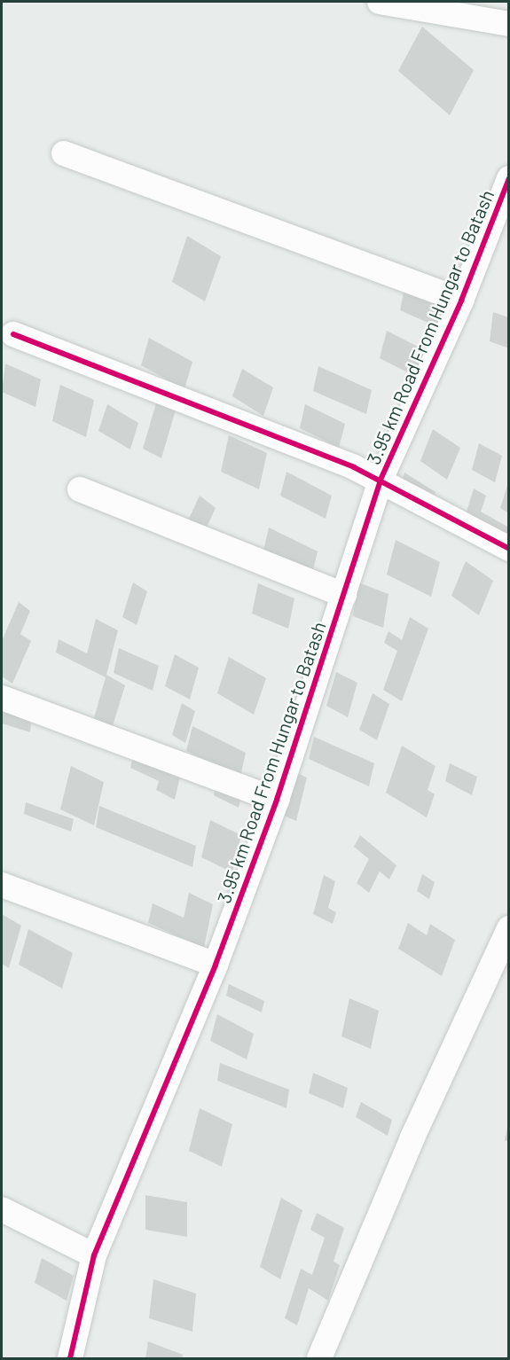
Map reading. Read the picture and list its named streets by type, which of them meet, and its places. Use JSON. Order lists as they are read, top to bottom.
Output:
{
  "streets": {
    "street": ["3.95 km Road From Hungar to Batash"]
  }
}
